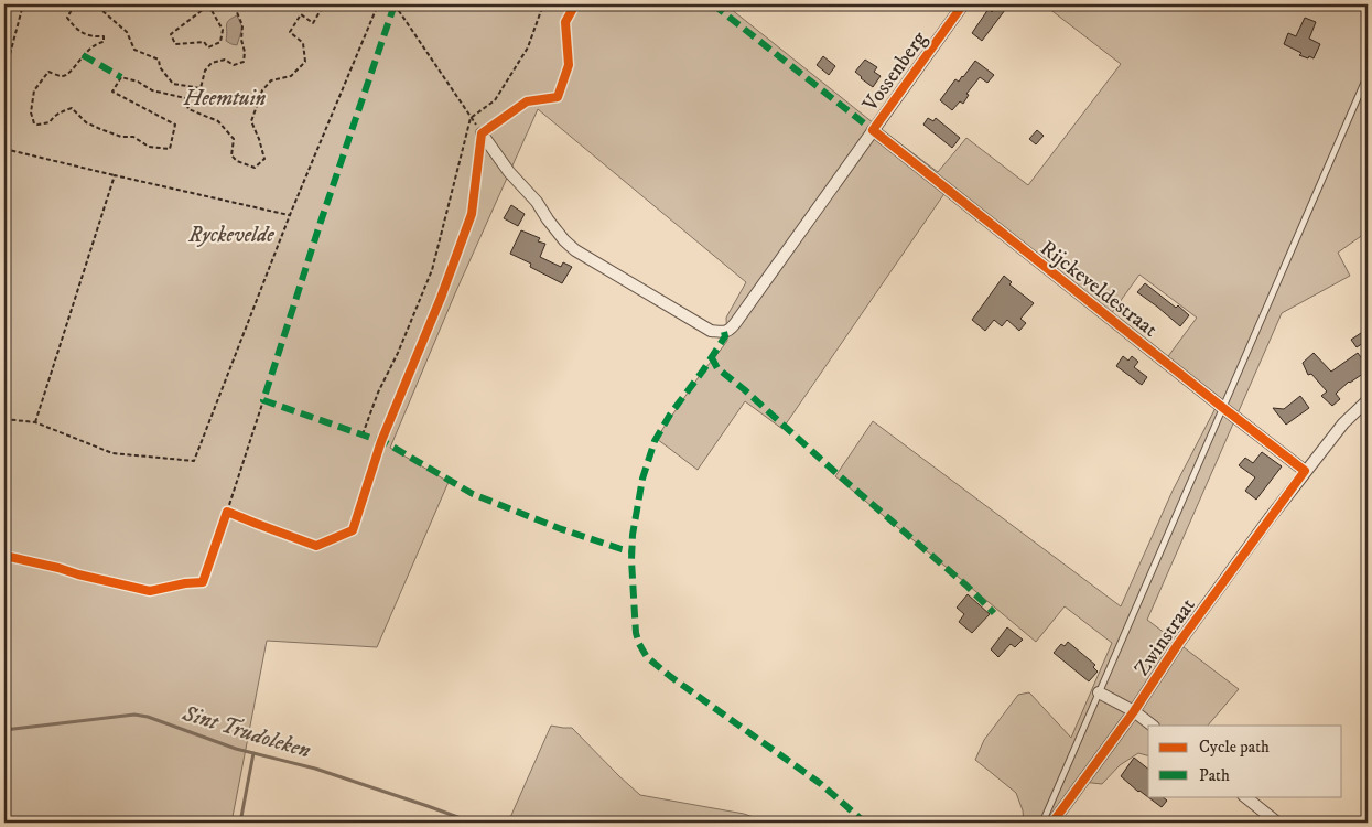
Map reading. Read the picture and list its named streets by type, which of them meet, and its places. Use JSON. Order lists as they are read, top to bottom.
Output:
{
  "streets": {
    "street": ["Vossenberg", "Rijckeveldestraat", "Zwinstraat"]
  },
  "crossings": [
    ["Vossenberg", "Rijckeveldestraat"],
    ["Rijckeveldestraat", "Zwinstraat"]
  ],
  "water": ["Sint Trudoleken"],
  "parks": ["Heemtuin", "Ryckevelde"],
  "legend": ["Cycle path", "Path"]
}
